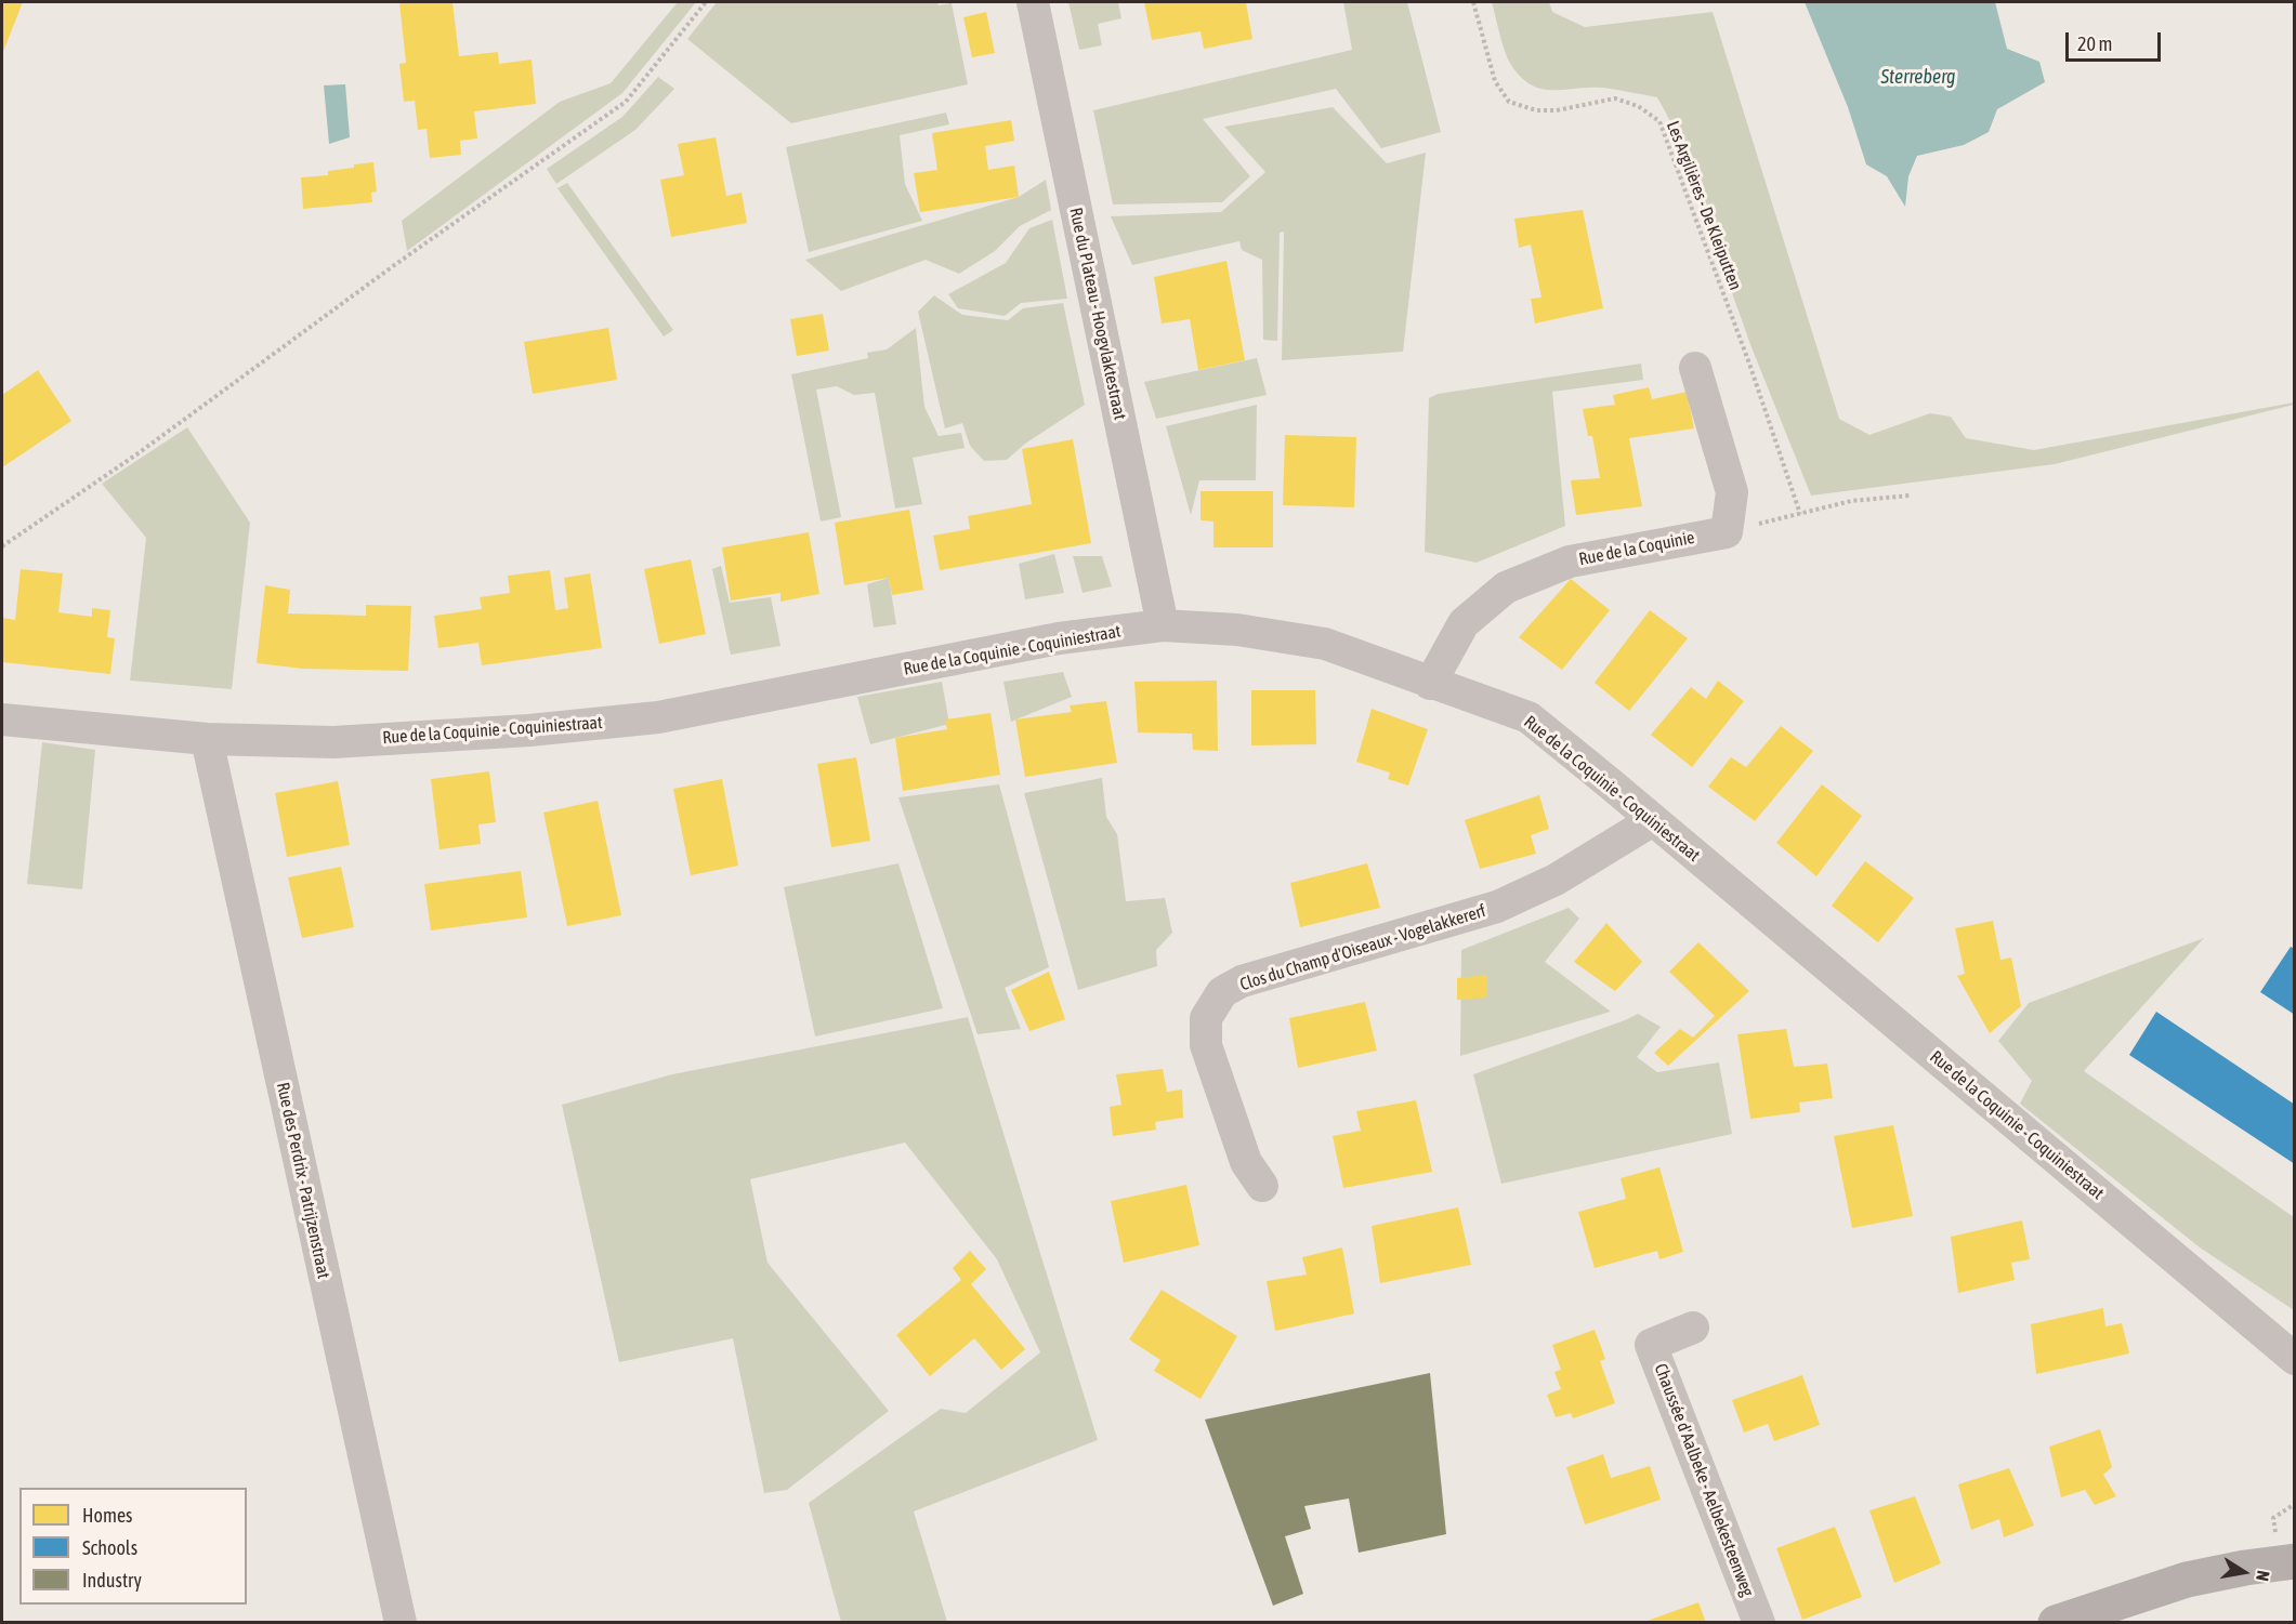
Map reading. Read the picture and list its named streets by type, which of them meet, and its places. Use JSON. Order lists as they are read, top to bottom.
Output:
{
  "streets": {
    "street": [
      "Rue du Plateau - Hoogvlaktestraat",
      "Rue de la Coquinie",
      "Rue de la Coquinie - Coquiniestraat",
      "Clos du Champ d'Oiseaux - Vogelakkererf",
      "Rue des Perdrix - Patrijzenstraat",
      "Chaussée d'Aalbeke - Aelbekesteenweg"
    ],
    "path": ["Les Argilières - De Kleiputten"]
  },
  "crossings": [
    ["Rue du Plateau - Hoogvlaktestraat", "Rue de la Coquinie - Coquiniestraat"],
    ["Rue de la Coquinie", "Rue de la Coquinie - Coquiniestraat"],
    ["Rue de la Coquinie - Coquiniestraat", "Clos du Champ d'Oiseaux - Vogelakkererf"],
    ["Rue de la Coquinie - Coquiniestraat", "Rue des Perdrix - Patrijzenstraat"]
  ],
  "water": ["Sterreberg"],
  "legend": ["Homes", "Schools", "Industry"],
  "scale_bar": "20 m",
  "north": "right"
}
